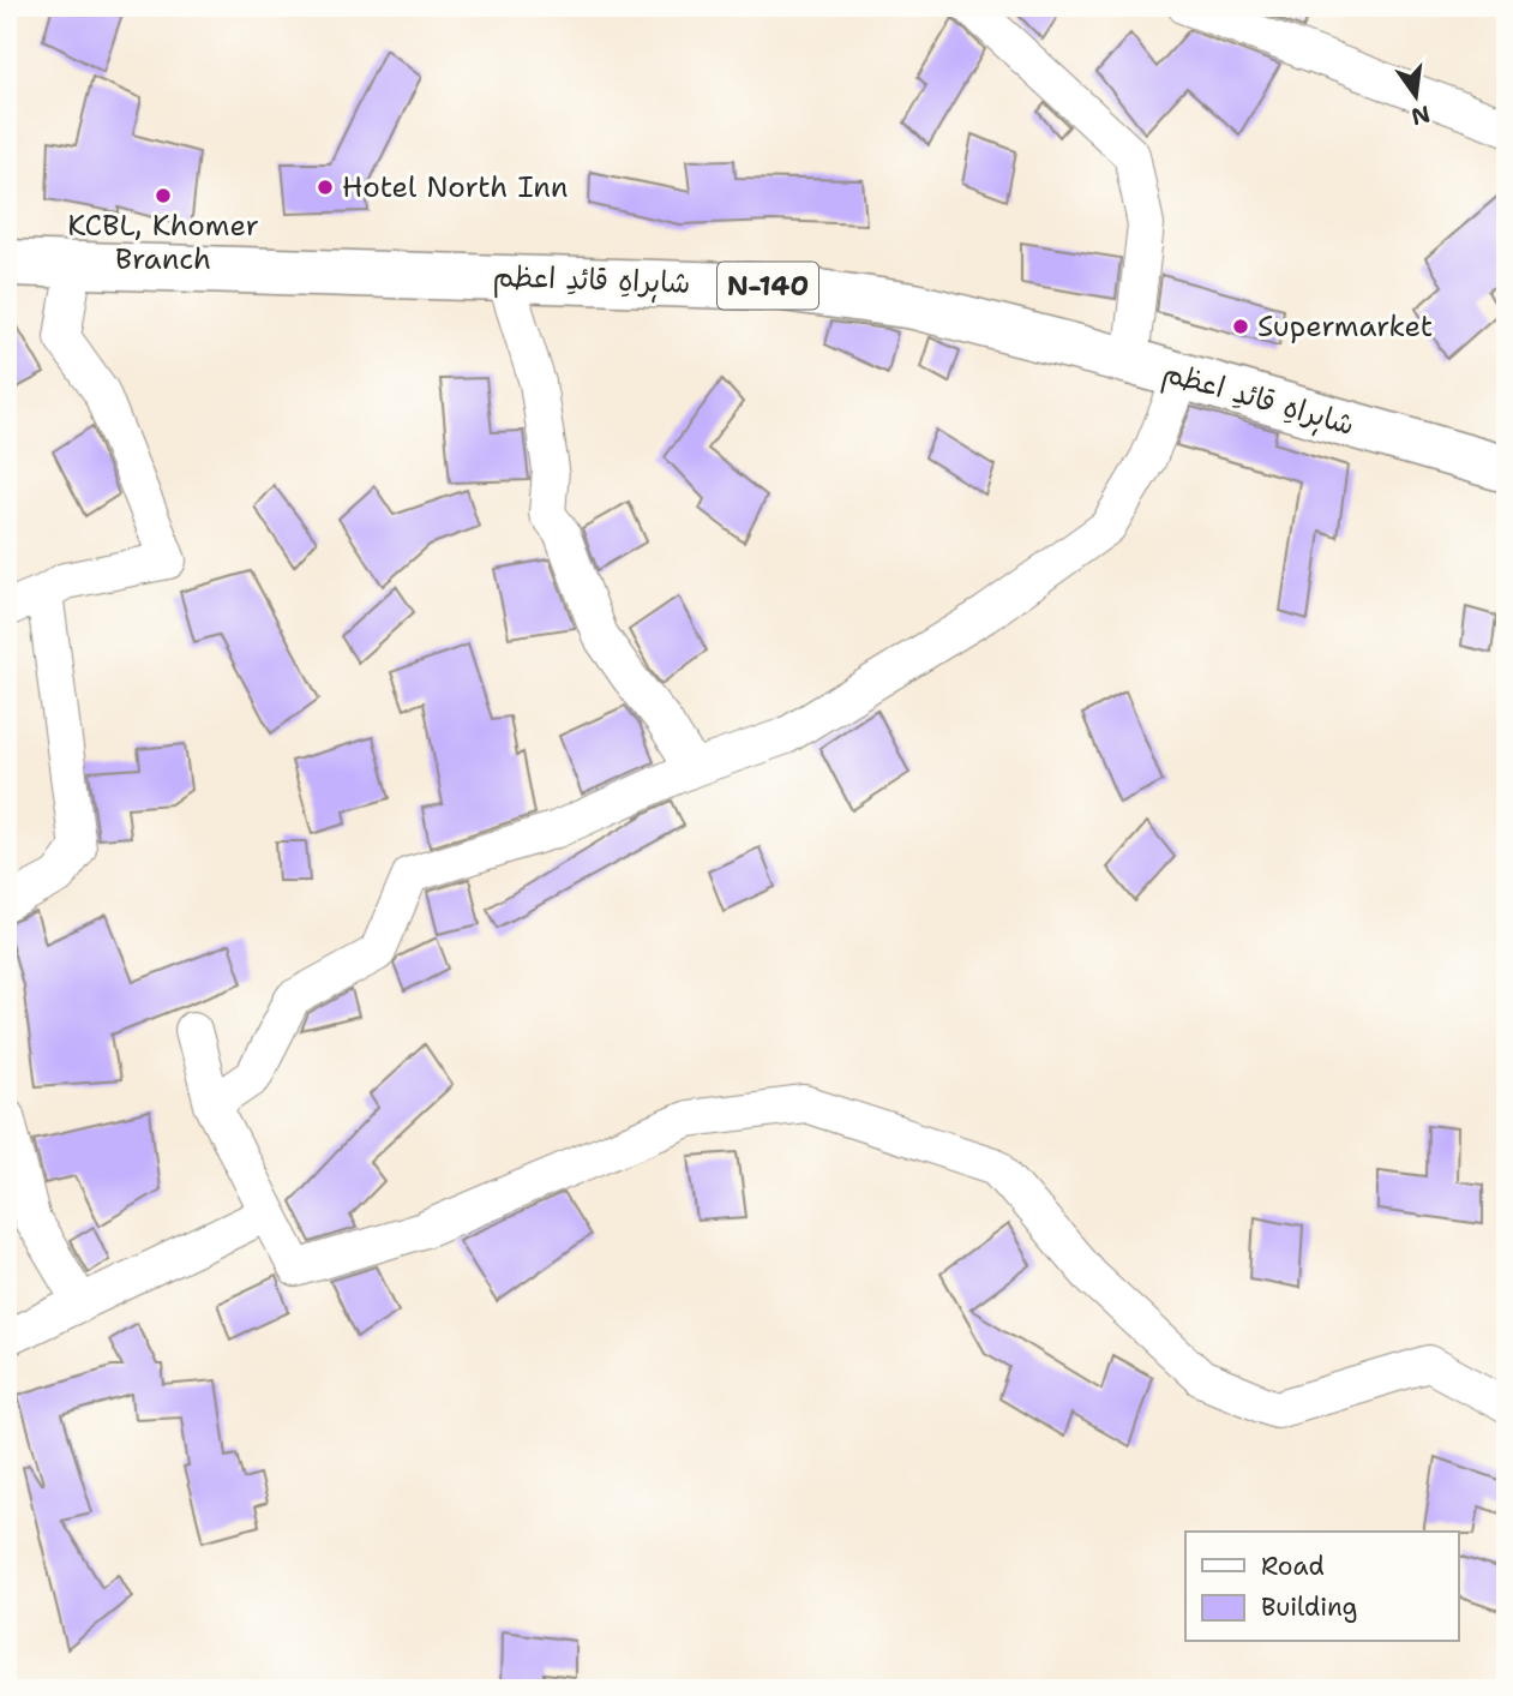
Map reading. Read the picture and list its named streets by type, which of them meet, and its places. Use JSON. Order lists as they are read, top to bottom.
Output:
{
  "streets": {
    "highway": ["شاہراہِ قائدِ اعظم", "N-140"]
  },
  "places": ["Hotel North Inn", "KCBL, Khomer Branch", "Supermarket"],
  "legend": ["Road", "Building"],
  "north": "bottom"
}
